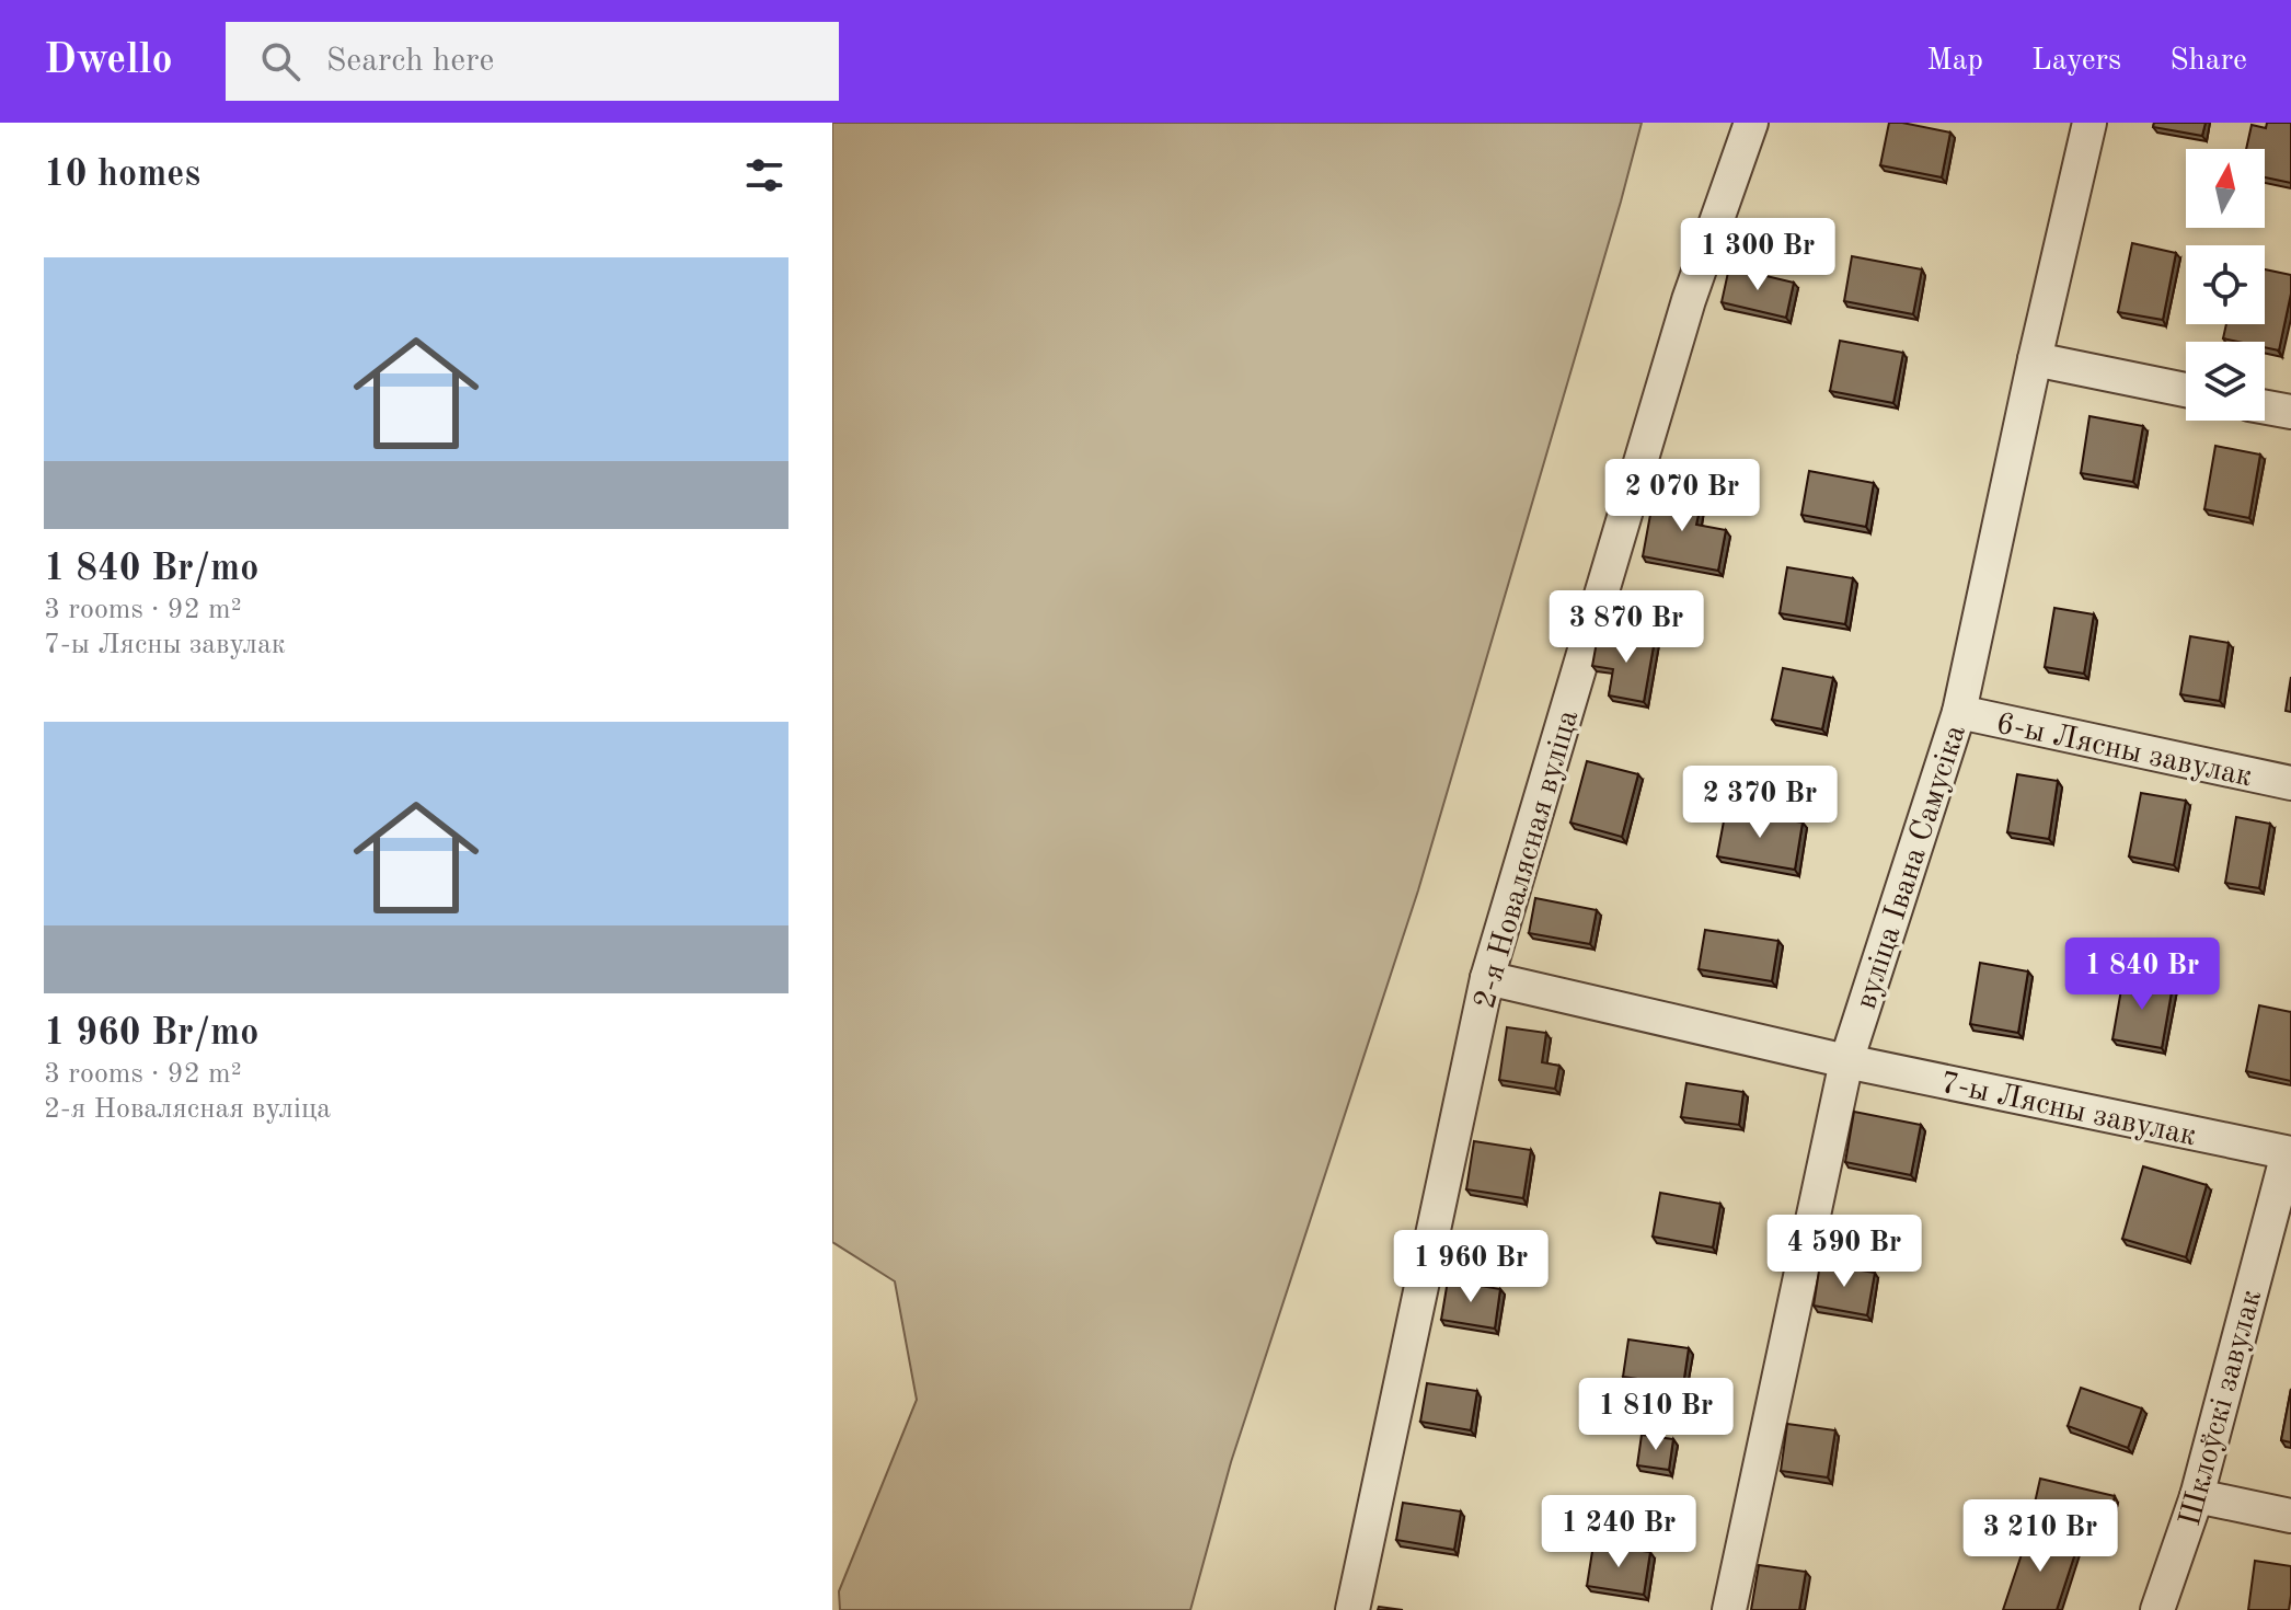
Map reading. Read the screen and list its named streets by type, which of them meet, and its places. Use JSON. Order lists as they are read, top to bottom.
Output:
{
  "streets": {
    "street": [
      "6-ы Лясны завулак",
      "2-я Новалясная вуліца",
      "вуліца Івана Самусіка",
      "7-ы Лясны завулак",
      "Шклоўскі завулак"
    ]
  },
  "crossings": [
    ["6-ы Лясны завулак", "вуліца Івана Самусіка"],
    ["2-я Новалясная вуліца", "7-ы Лясны завулак"],
    ["вуліца Івана Самусіка", "7-ы Лясны завулак"],
    ["7-ы Лясны завулак", "Шклоўскі завулак"]
  ],
  "north": "top",
  "page": {
    "header": "Dwello",
    "search": "Search here",
    "nav": ["Map", "Layers", "Share"],
    "heading": "10 homes",
    "price": [
      "1 300 Br",
      "2 070 Br",
      "3 870 Br",
      "2 370 Br",
      "1 840 Br",
      "4 590 Br",
      "1 960 Br",
      "1 810 Br",
      "1 240 Br",
      "3 210 Br"
    ],
    "list": [
      {
        "name": "1 840 Br/mo",
        "note": "3 rooms · 92 m² · 7-ы Лясны завулак"
      },
      {
        "name": "1 960 Br/mo",
        "note": "3 rooms · 92 m² · 2-я Новалясная вуліца"
      }
    ]
  }
}
